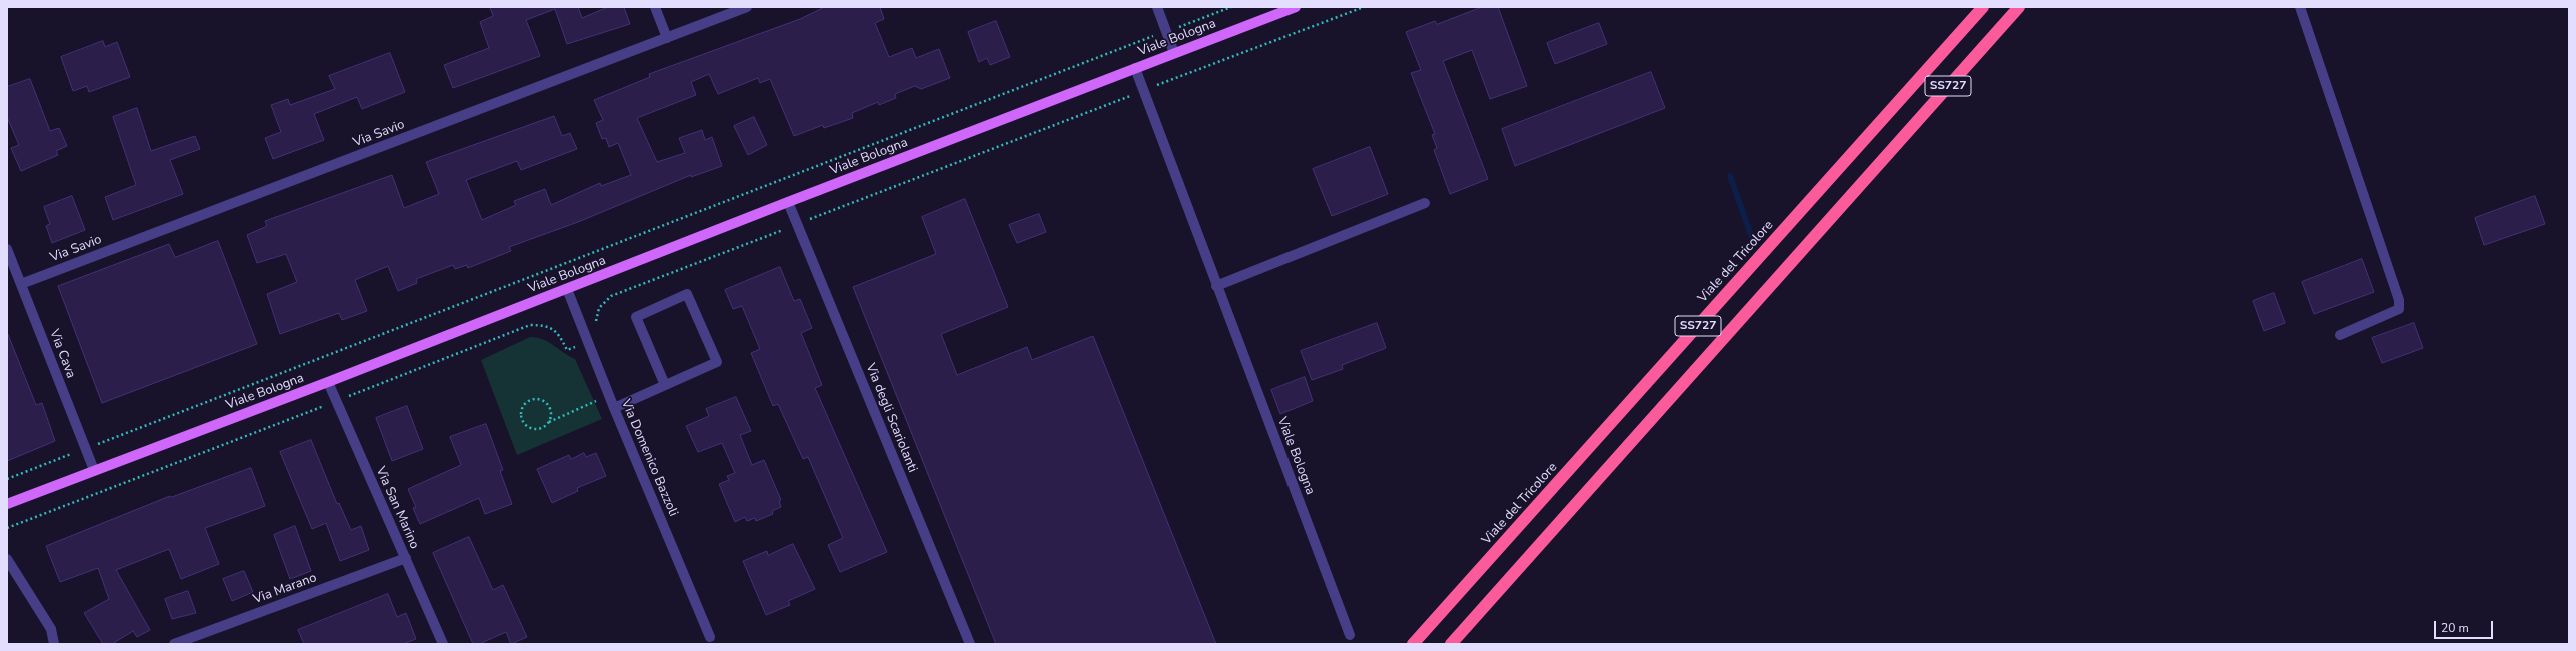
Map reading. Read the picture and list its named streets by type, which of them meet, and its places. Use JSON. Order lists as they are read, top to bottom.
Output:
{
  "streets": {
    "highway": ["SS727", "Viale del Tricolore"],
    "main road": ["Viale Bologna"],
    "street": [
      "Via Savio",
      "Via Cava",
      "Via degli Scariolanti",
      "Via Domenico Bazzoli",
      "Via San Marino",
      "Via Marano"
    ]
  },
  "crossings": [
    ["Viale Bologna", "Via Cava"],
    ["Viale Bologna", "Via degli Scariolanti"],
    ["Viale Bologna", "Via Domenico Bazzoli"],
    ["Viale Bologna", "Via San Marino"],
    ["Via Savio", "Via Cava"],
    ["Via San Marino", "Via Marano"]
  ],
  "scale_bar": "20 m"
}
